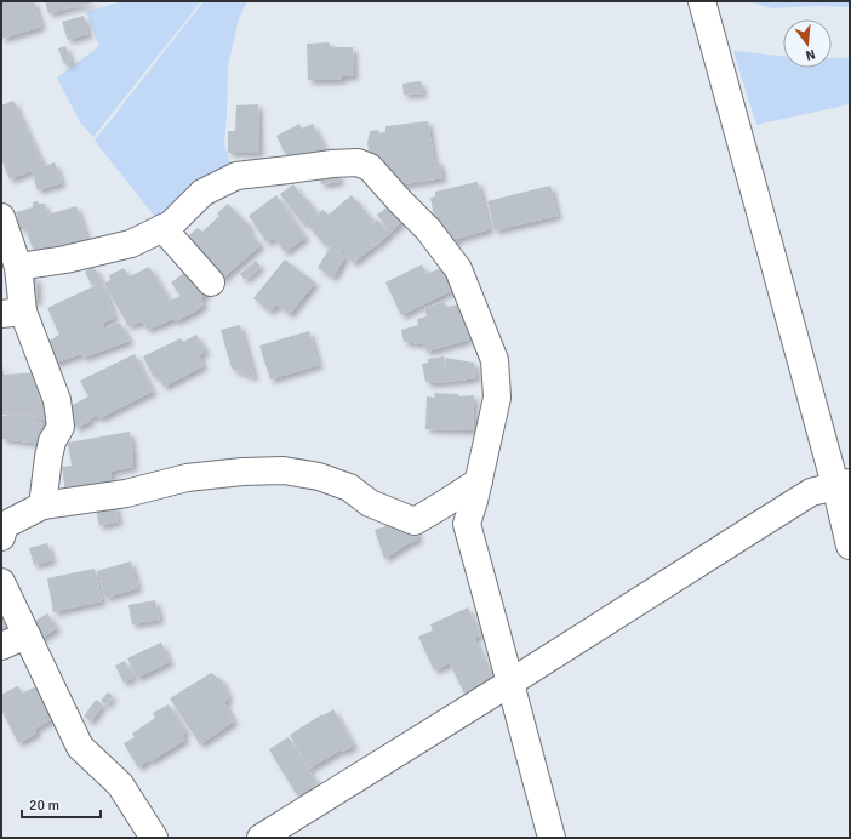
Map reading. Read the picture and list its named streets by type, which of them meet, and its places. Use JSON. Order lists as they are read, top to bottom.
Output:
{
  "scale_bar": "20 m",
  "north": "bottom"
}
